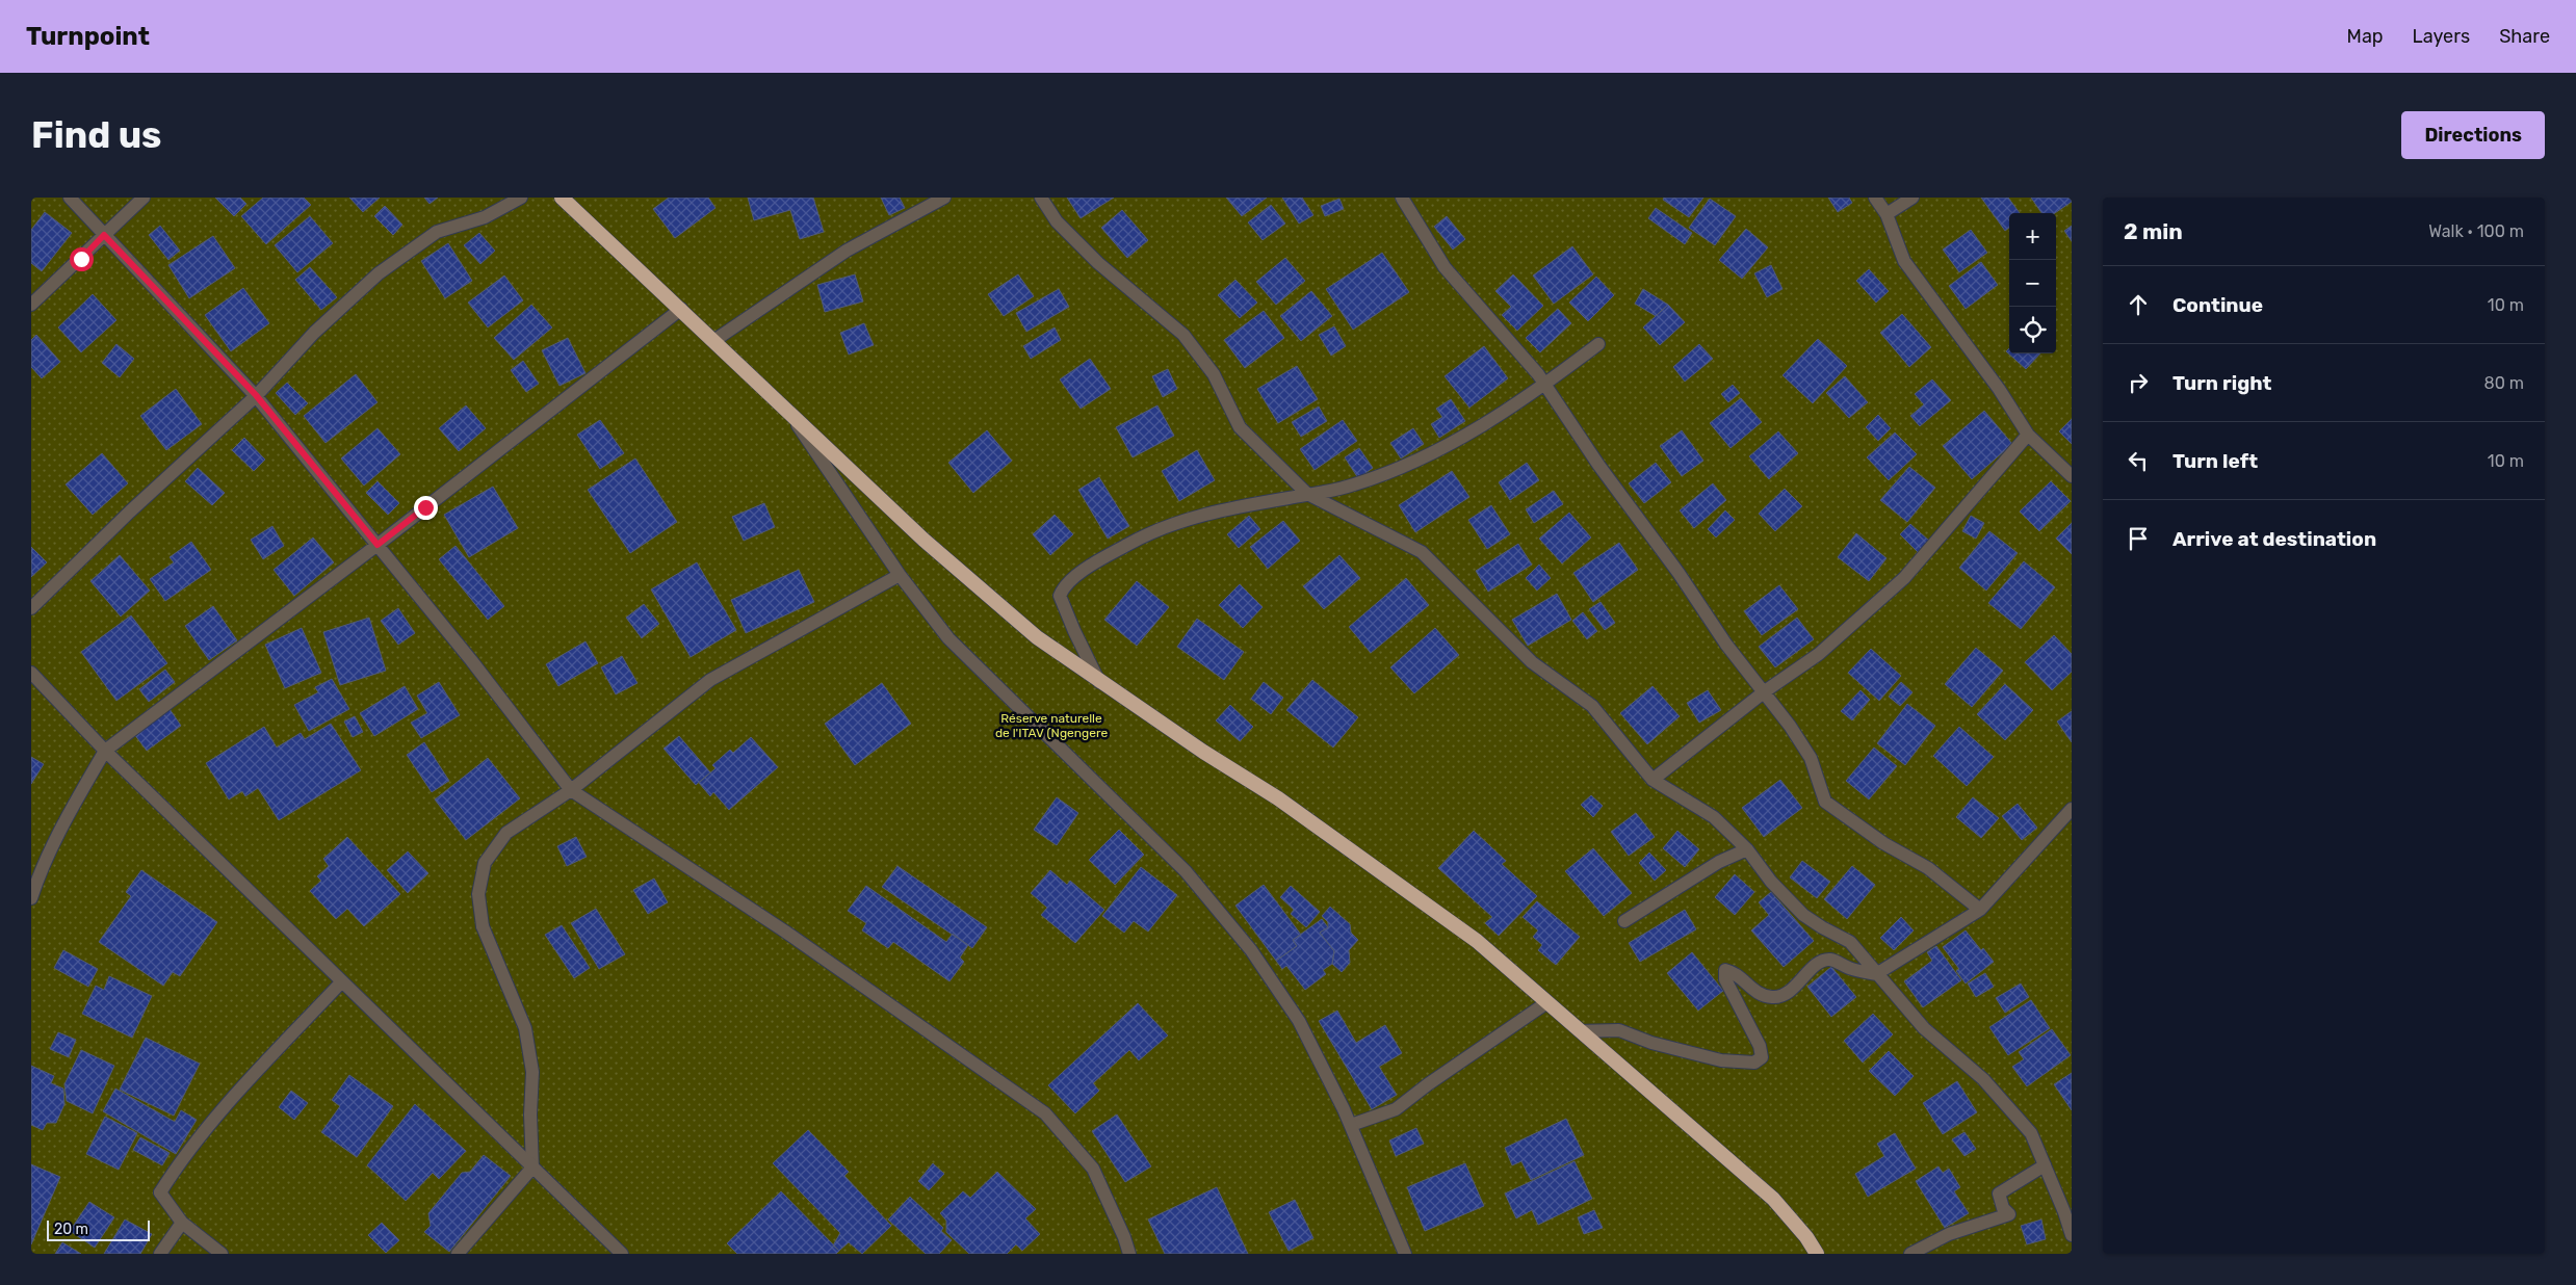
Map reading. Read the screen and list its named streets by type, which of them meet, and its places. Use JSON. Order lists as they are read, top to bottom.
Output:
{
  "parks": ["Réserve naturelle de l'ITAV (Ngengere"],
  "scale_bar": "20 m",
  "page": {
    "header": "Turnpoint",
    "nav": ["Map", "Layers", "Share"],
    "buttons": "Directions",
    "title": "Find us",
    "heading": ["2 min", "Walk · 100 m"],
    "map_buttons": ["+", "−"],
    "list": [
      ["Continue", "10 m"],
      ["Turn right", "80 m"],
      ["Turn left", "10 m"],
      "Arrive at destination"
    ],
    "scale": "20 m"
  }
}
